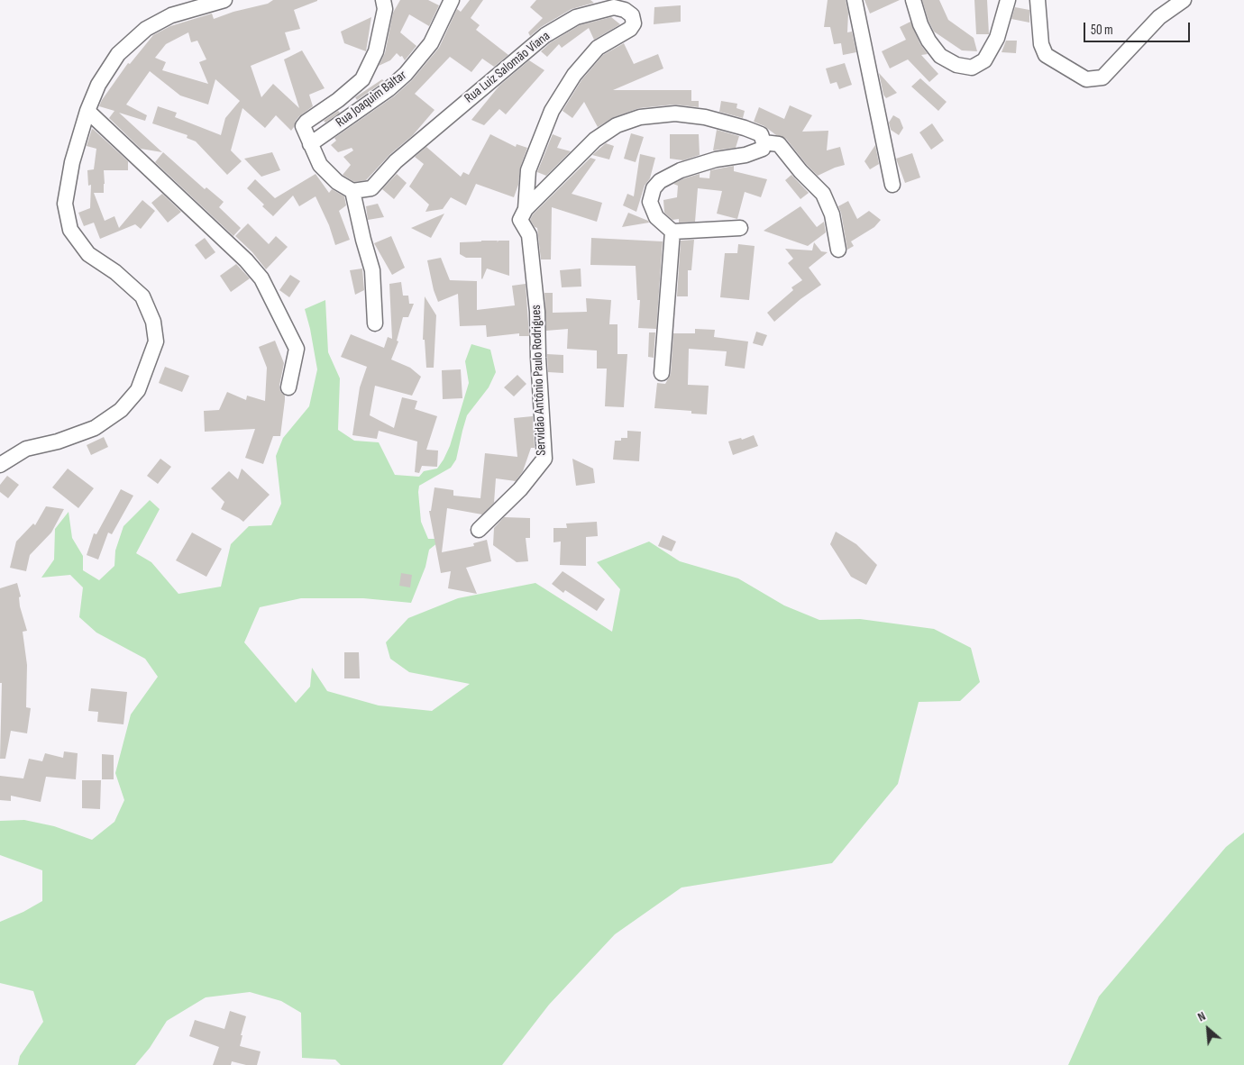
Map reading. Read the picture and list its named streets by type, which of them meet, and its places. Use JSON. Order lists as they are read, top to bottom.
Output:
{
  "streets": {
    "street": ["Rua Luiz Salomão Viana", "Rua Joaquim Baltar", "Servidão Antônio Paulo Rodrigues"]
  },
  "crossings": [
    ["Rua Luiz Salomão Viana", "Servidão Antônio Paulo Rodrigues"]
  ],
  "scale_bar": "50 m",
  "north": "top left"
}
